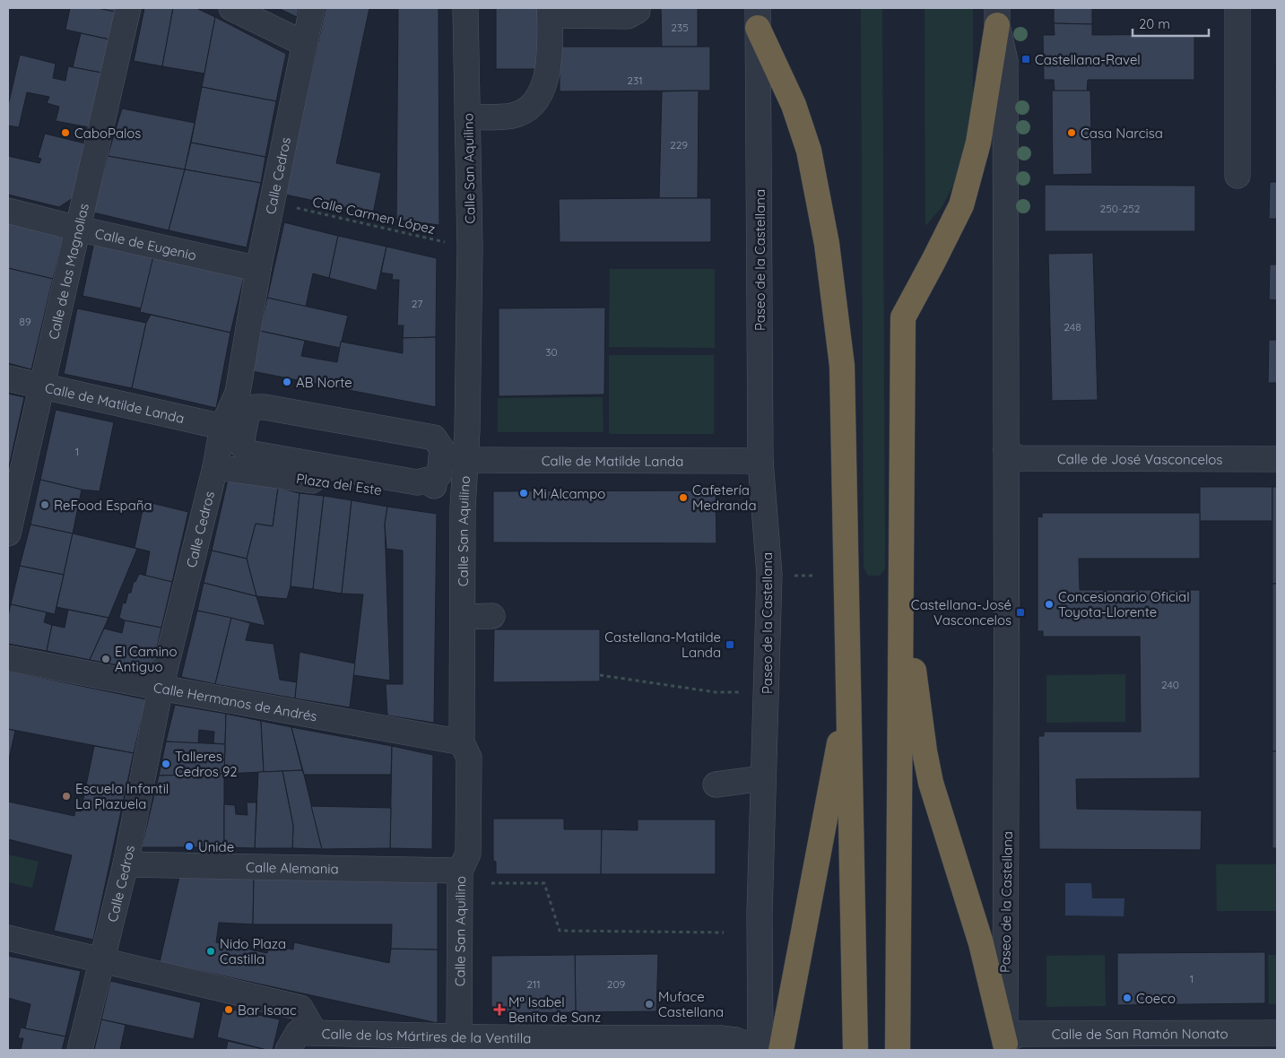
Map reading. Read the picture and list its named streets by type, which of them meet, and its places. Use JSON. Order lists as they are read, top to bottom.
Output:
{
  "streets": {
    "street": [
      "Calle San Aquilino",
      "Calle Cedros",
      "Calle de Eugenio",
      "Paseo de la Castellana",
      "Calle de las Magnolias",
      "Calle de Matilde Landa",
      "Calle de José Vasconcelos",
      "Plaza del Este",
      "Calle Hermanos de Andrés",
      "Calle Alemania",
      "Calle de San Ramón Nonato",
      "Calle de los Mártires de la Ventilla"
    ],
    "path": ["Calle Carmen López"]
  },
  "crossings": [
    ["Calle San Aquilino", "Calle Carmen López"],
    ["Calle San Aquilino", "Calle de Matilde Landa"],
    ["Calle San Aquilino", "Plaza del Este"],
    ["Calle San Aquilino", "Calle Hermanos de Andrés"],
    ["Calle San Aquilino", "Calle Alemania"],
    ["Calle San Aquilino", "Calle de los Mártires de la Ventilla"],
    ["Calle Cedros", "Calle Carmen López"],
    ["Calle Cedros", "Calle de Eugenio"],
    ["Calle Cedros", "Calle de Matilde Landa"],
    ["Calle Cedros", "Plaza del Este"],
    ["Calle Cedros", "Calle Hermanos de Andrés"],
    ["Calle Cedros", "Calle Alemania"],
    ["Calle Cedros", "Calle de los Mártires de la Ventilla"],
    ["Calle de Eugenio", "Calle de las Magnolias"],
    ["Paseo de la Castellana", "Calle de Matilde Landa"],
    ["Paseo de la Castellana", "Calle de José Vasconcelos"],
    ["Paseo de la Castellana", "Calle de San Ramón Nonato"],
    ["Paseo de la Castellana", "Calle de los Mártires de la Ventilla"],
    ["Calle de las Magnolias", "Calle de Matilde Landa"]
  ],
  "places": {
    "transit": ["Castellana-Ravel", "Castellana-José Vasconcelos", "Castellana-Matilde Landa"],
    "other": [
      "CaboPalos",
      "Casa Narcisa",
      "AB Norte",
      "Mi Alcampo",
      "Cafetería Medranda",
      "ReFood España",
      "Concesionario Oficial Toyota-Llorente",
      "El Camino Antiguo",
      "Talleres Cedros 92",
      "Escuela Infantil La Plazuela",
      "Unide",
      "Nido Plaza Castilla",
      "Coeco",
      "Muface Castellana",
      "Bar Isaac"
    ],
    "health": ["Mª Isabel Benito de Sanz"]
  },
  "house_numbers": [
    "235",
    "231",
    "229",
    "250-252",
    "27",
    "89",
    "248",
    "30",
    "1",
    "240",
    "1",
    "211",
    "209"
  ],
  "scale_bar": "20 m"
}
